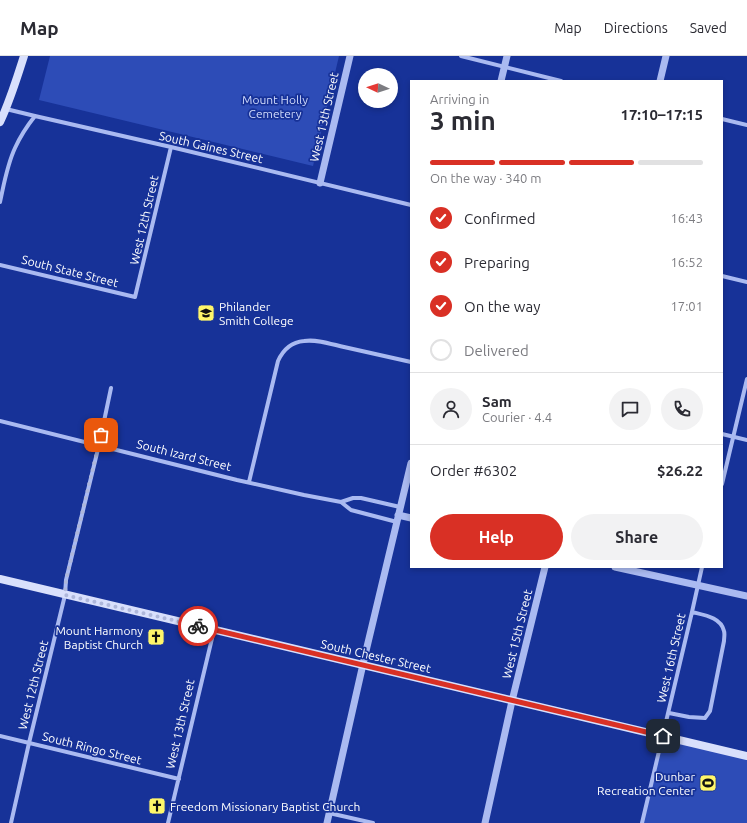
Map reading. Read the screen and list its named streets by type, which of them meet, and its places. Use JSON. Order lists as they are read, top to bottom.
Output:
{
  "streets": {
    "main road": ["South Chester Street"],
    "street": [
      "West 13th Street",
      "South Gaines Street",
      "West 12th Street",
      "South State Street",
      "South Izard Street",
      "West 15th Street",
      "West 16th Street",
      "South Ringo Street"
    ]
  },
  "crossings": [
    ["West 13th Street", "South Gaines Street"],
    ["West 13th Street", "South Chester Street"],
    ["West 13th Street", "South Ringo Street"],
    ["South Gaines Street", "West 12th Street"],
    ["West 12th Street", "South State Street"],
    ["West 12th Street", "South Izard Street"],
    ["West 12th Street", "South Chester Street"],
    ["West 12th Street", "South Ringo Street"],
    ["West 15th Street", "South Chester Street"],
    ["South Chester Street", "West 16th Street"]
  ],
  "parks": ["Mount Holly Cemetery"],
  "places": {
    "school or university": ["Philander Smith College"],
    "church": ["Mount Harmony Baptist Church", "Freedom Missionary Baptist Church"],
    "sports": ["Dunbar Recreation Center"]
  },
  "north": "left",
  "page": {
    "header": "Map",
    "nav": ["Map", "Directions", "Saved"],
    "heading": ["3 min", "Arriving in", "17:10–17:15"],
    "panel": [
      "Sam",
      "Courier · 4.4",
      "Order #6302",
      "$26.22"
    ],
    "bar": "On the way · 340 m",
    "list": [
      ["Confirmed", "16:43"],
      ["Preparing", "16:52"],
      ["On the way", "17:01"],
      "Delivered"
    ],
    "buttons": ["Help", "Share"]
  }
}
